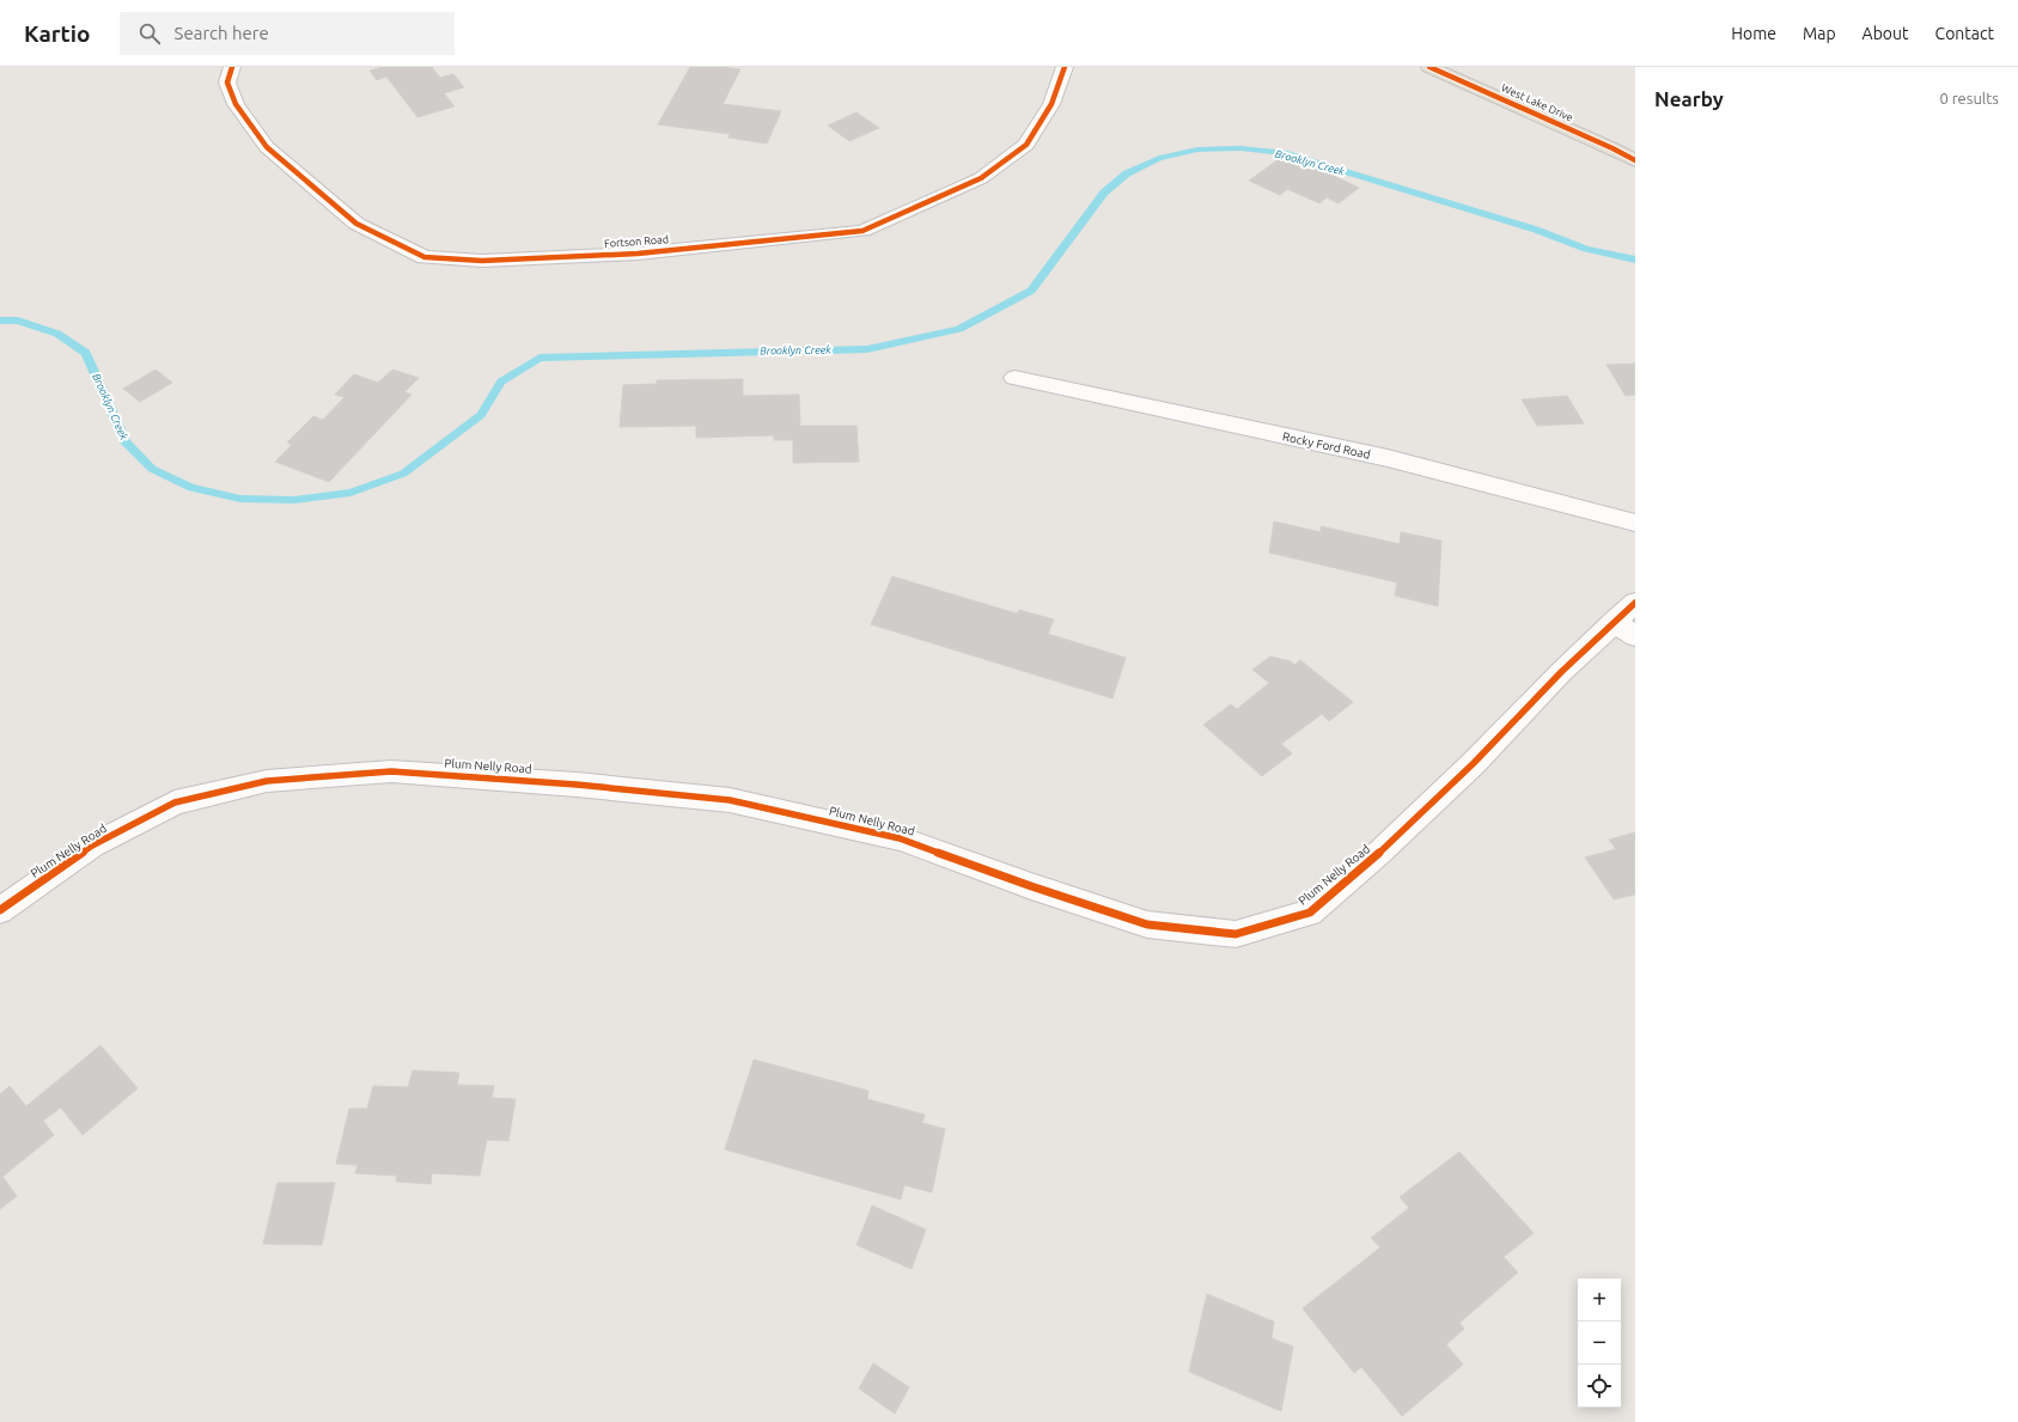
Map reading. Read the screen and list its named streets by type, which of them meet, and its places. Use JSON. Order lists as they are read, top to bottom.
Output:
{
  "streets": {
    "main road": ["West Lake Drive"],
    "street": ["Fortson Road", "Rocky Ford Road", "Plum Nelly Road"]
  },
  "water": ["Brooklyn Creek"],
  "page": {
    "header": "Kartio",
    "search": "Search here",
    "nav": [
      "Home",
      "Map",
      "About",
      "Contact"
    ],
    "heading": ["Nearby", "0 results"],
    "map_buttons": ["+", "−"]
  }
}
